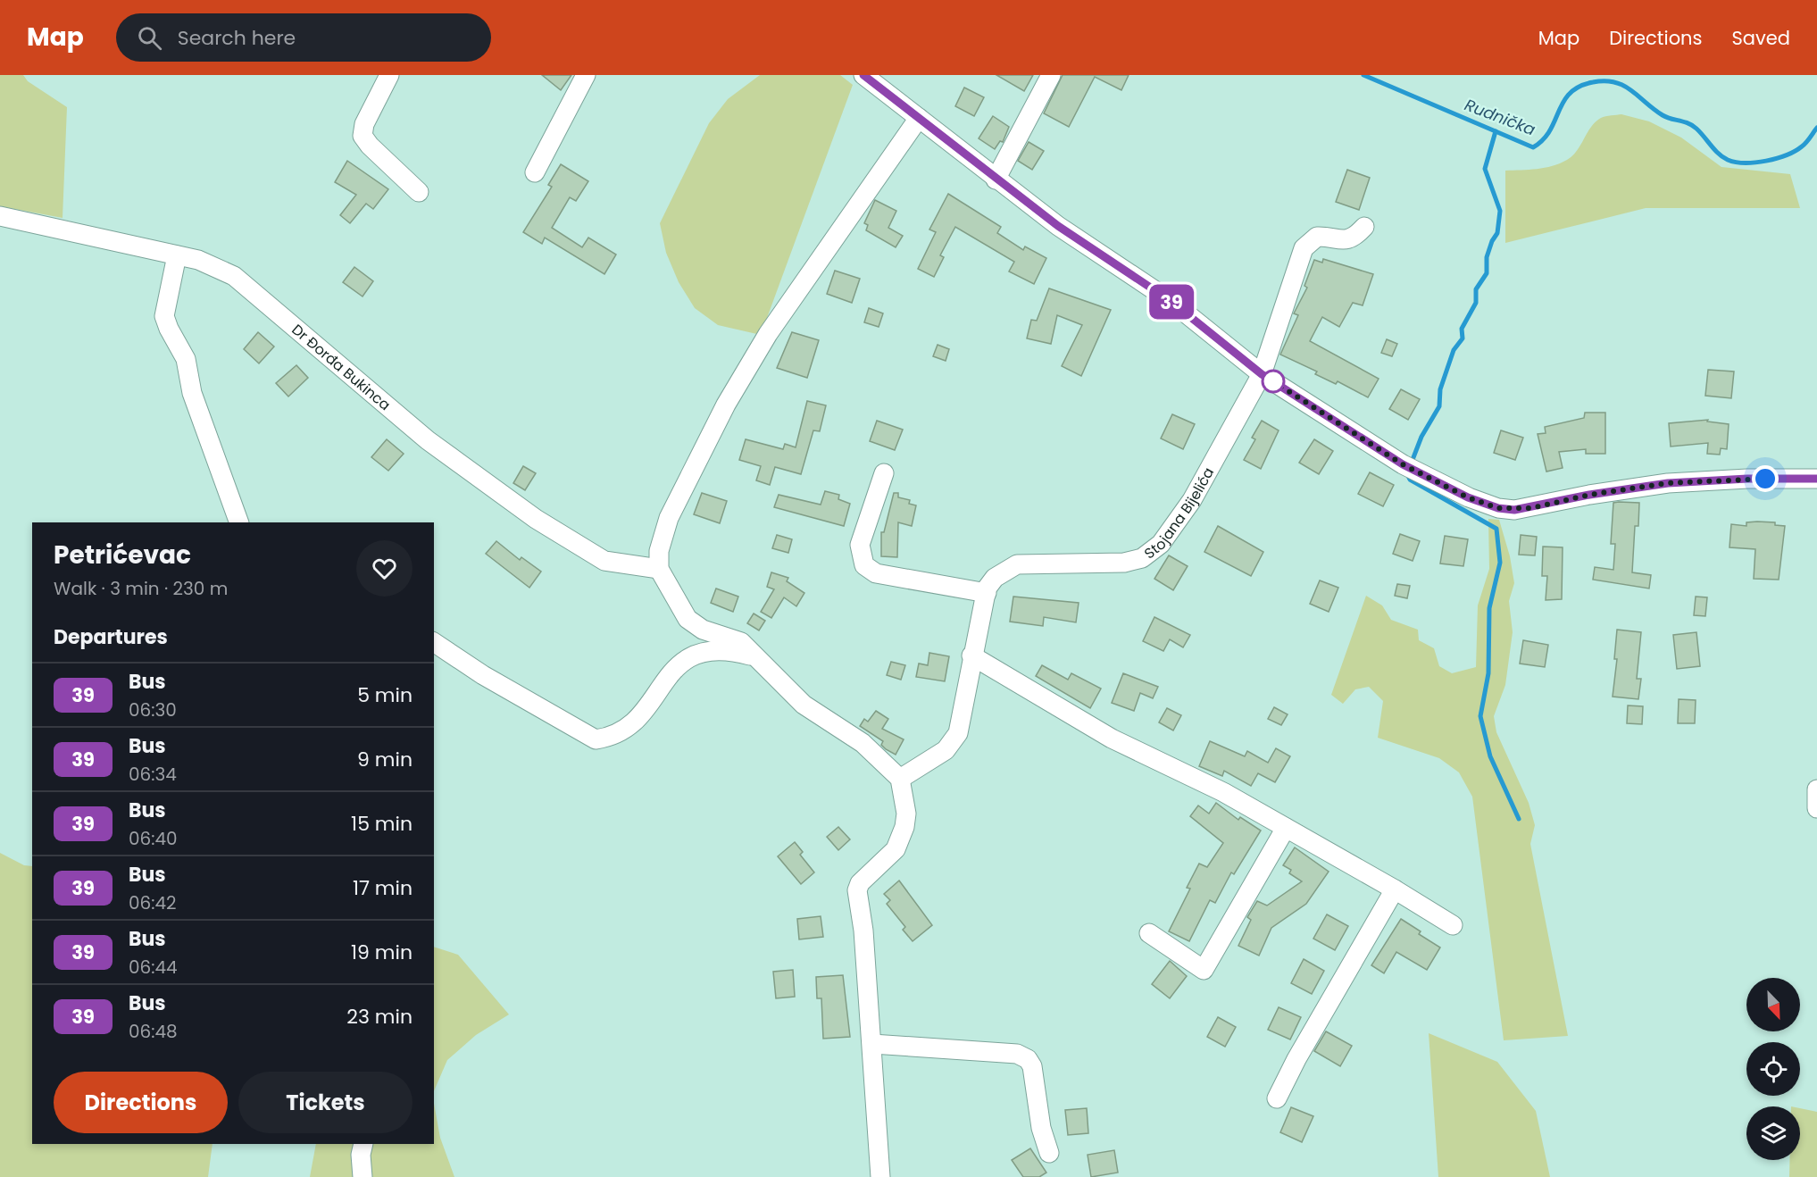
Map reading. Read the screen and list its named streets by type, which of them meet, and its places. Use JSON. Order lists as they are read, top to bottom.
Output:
{
  "streets": {
    "street": ["Dr Đorđa Bukinca", "Stojana Bijelića"]
  },
  "water": ["Rudnička"],
  "lines": ["bus line 39"],
  "north": "bottom right",
  "page": {
    "header": "Map",
    "search": "Search here",
    "nav": ["Map", "Directions", "Saved"],
    "on_map": "39",
    "heading": [
      ["Petrićevac", "Walk · 3 min · 230 m"],
      "Departures"
    ],
    "list": [
      {
        "mark": "39",
        "name": "Bus",
        "note": "06:30",
        "value": "5 min"
      },
      {
        "mark": "39",
        "name": "Bus",
        "note": "06:34",
        "value": "9 min"
      },
      {
        "mark": "39",
        "name": "Bus",
        "note": "06:40",
        "value": "15 min"
      },
      {
        "mark": "39",
        "name": "Bus",
        "note": "06:42",
        "value": "17 min"
      },
      {
        "mark": "39",
        "name": "Bus",
        "note": "06:44",
        "value": "19 min"
      },
      {
        "mark": "39",
        "name": "Bus",
        "note": "06:48",
        "value": "23 min"
      }
    ],
    "buttons": ["Directions", "Tickets"]
  }
}
